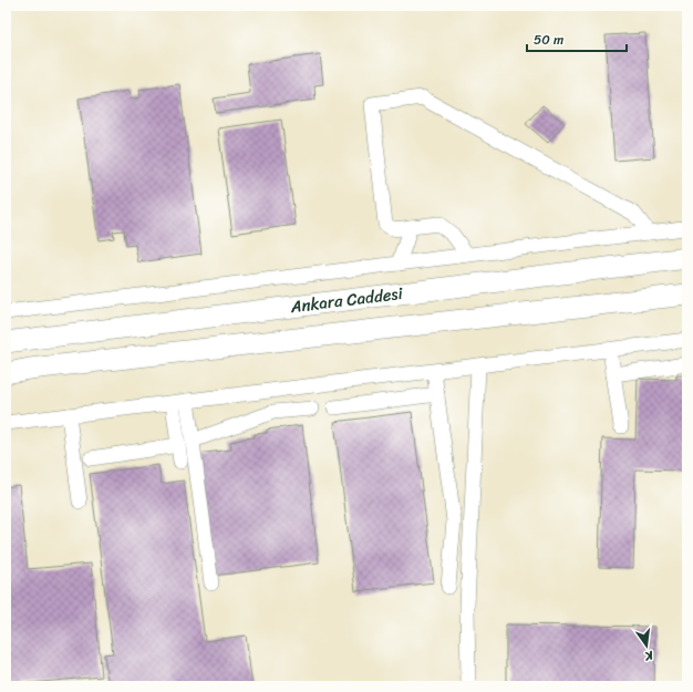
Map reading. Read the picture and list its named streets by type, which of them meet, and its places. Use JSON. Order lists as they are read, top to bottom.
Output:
{
  "streets": {
    "highway": ["Ankara Caddesi"]
  },
  "scale_bar": "50 m",
  "north": "bottom"
}
